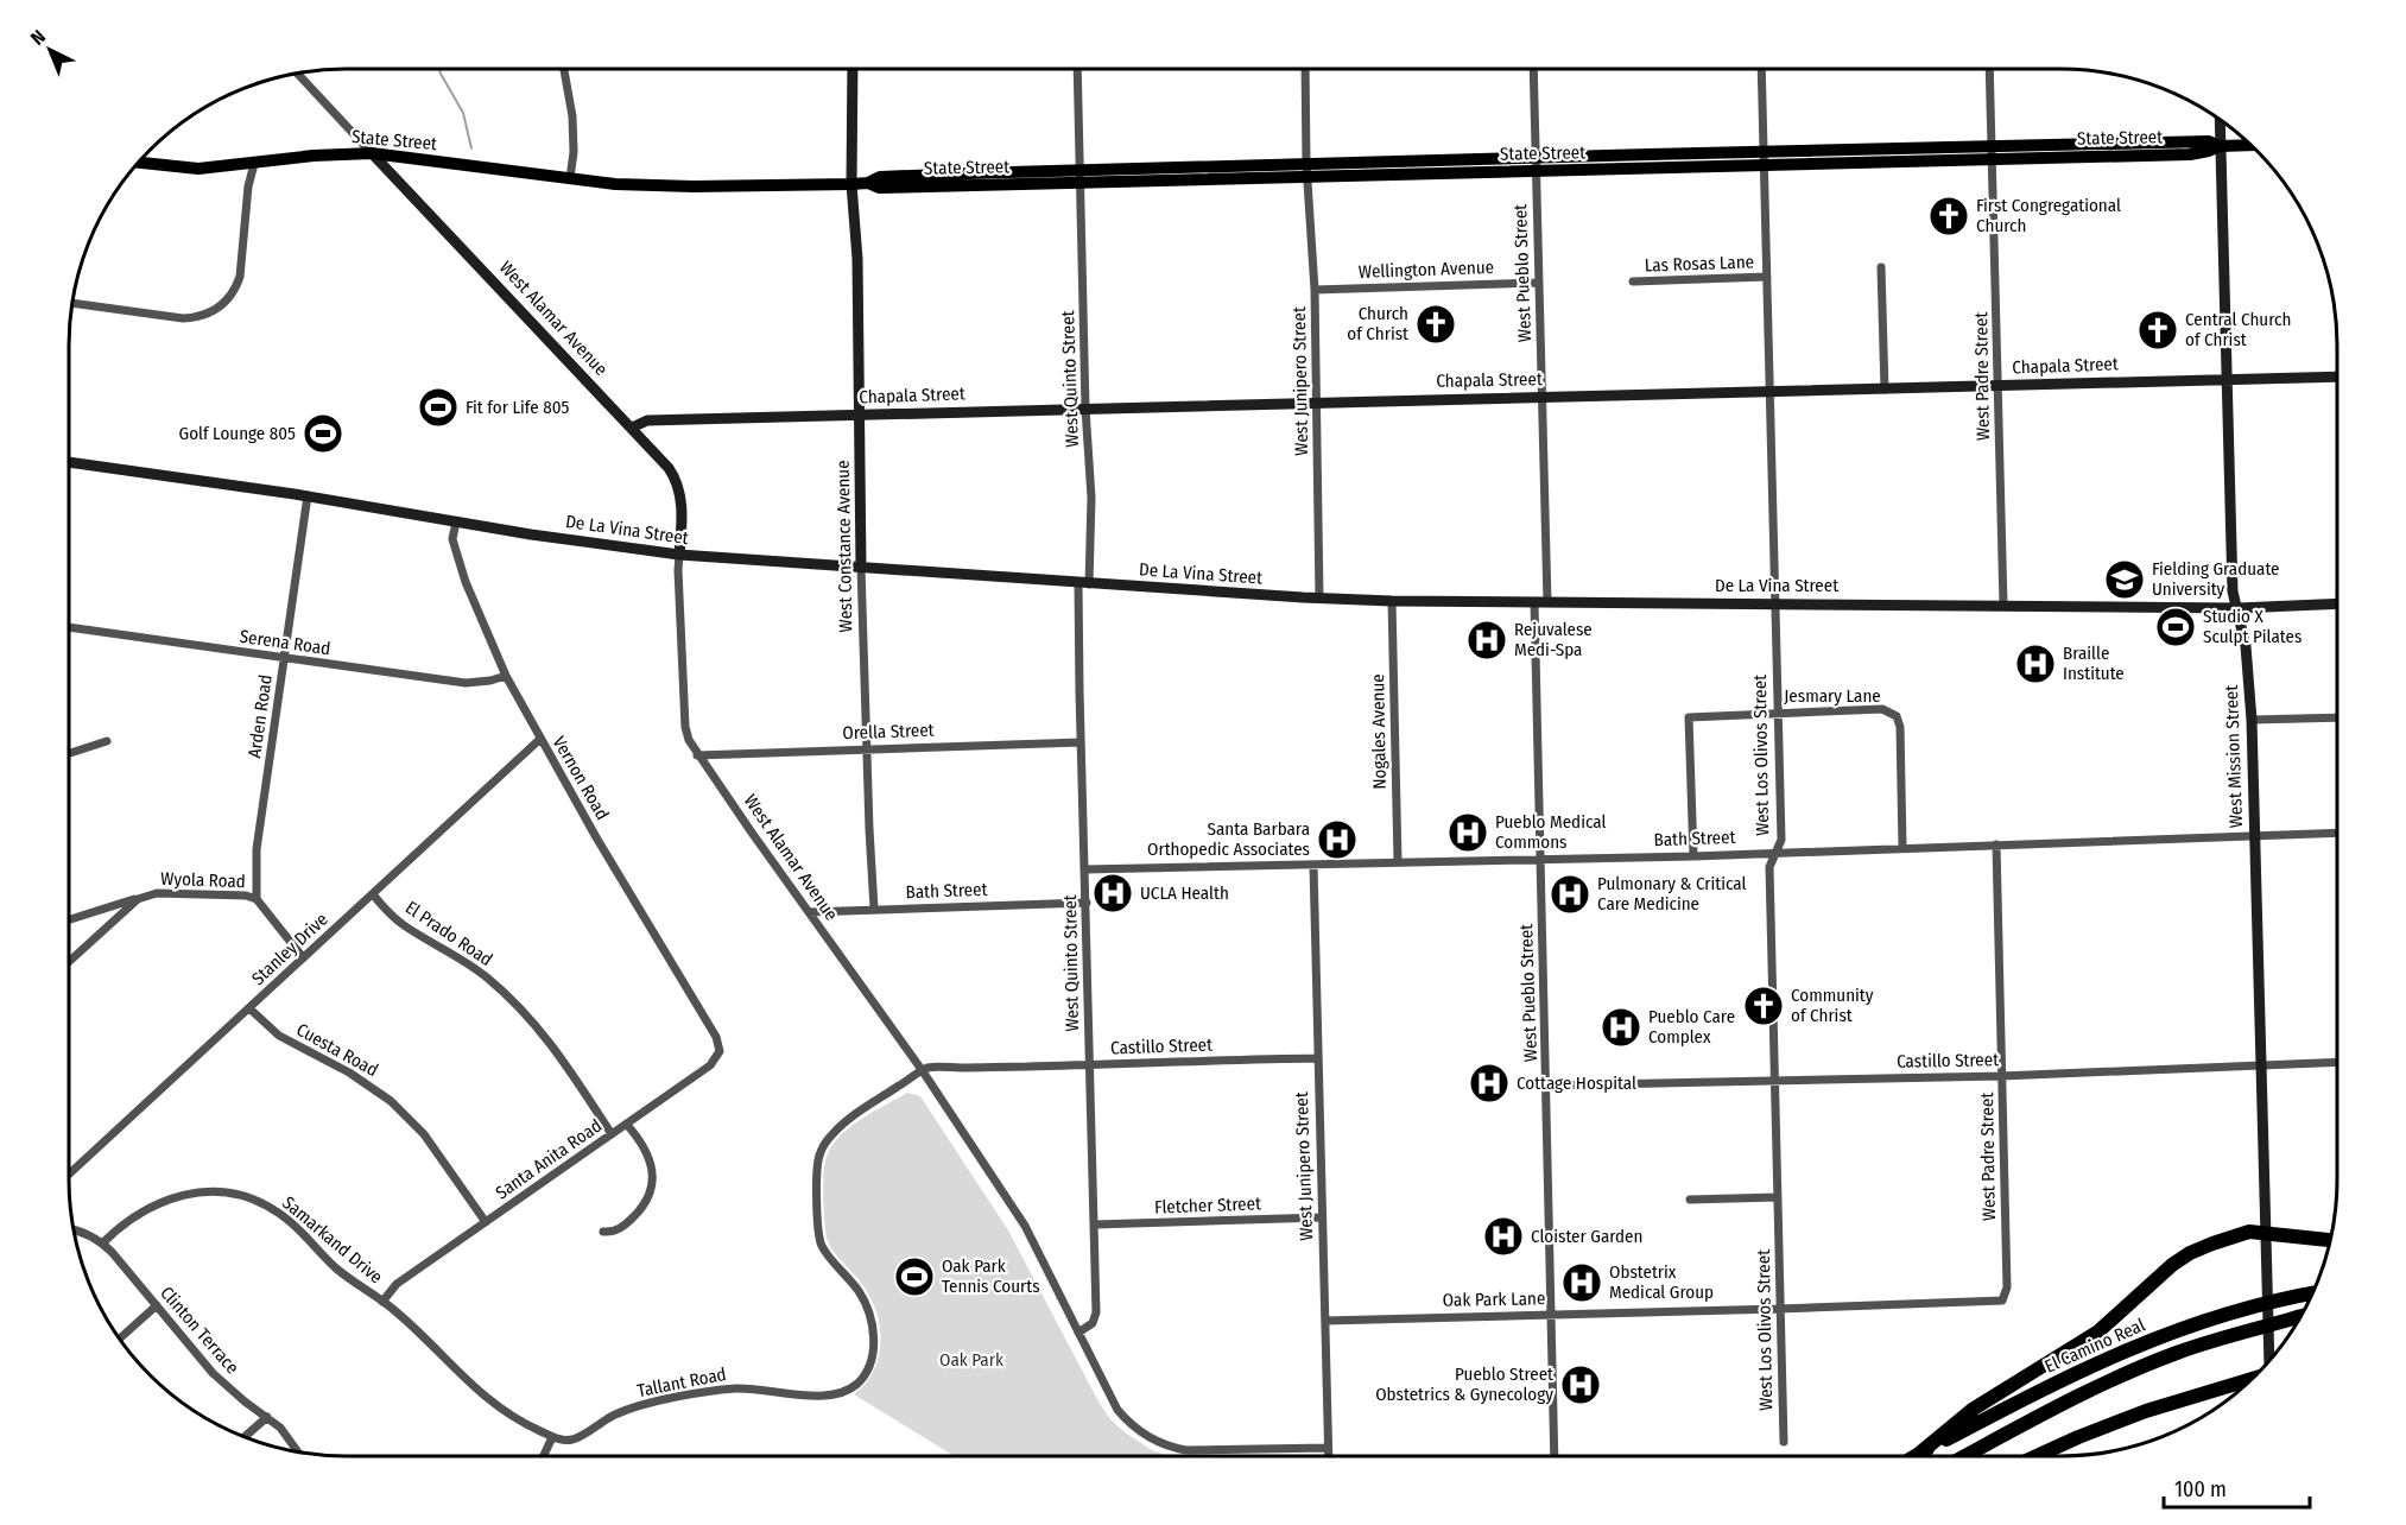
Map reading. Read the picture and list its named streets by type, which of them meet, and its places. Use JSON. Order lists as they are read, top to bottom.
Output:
{
  "streets": {
    "highway": ["El Camino Real"],
    "main road": ["State Street"],
    "street": [
      "Las Rosas Lane",
      "Wellington Avenue",
      "West Pueblo Street",
      "West Alamar Avenue",
      "Chapala Street",
      "West Padre Street",
      "West Quinto Street",
      "West Junipero Street",
      "De La Vina Street",
      "West Constance Avenue",
      "Serena Road",
      "Jesmary Lane",
      "Arden Road",
      "Orella Street",
      "Nogales Avenue",
      "West Los Olivos Street",
      "West Mission Street",
      "Vernon Road",
      "Bath Street",
      "Wyola Road",
      "El Prado Road",
      "Stanley Drive",
      "Castillo Street",
      "Cuesta Road",
      "Santa Anita Road",
      "Fletcher Street",
      "Samarkand Drive",
      "Oak Park Lane",
      "Clinton Terrace",
      "Tallant Road"
    ]
  },
  "crossings": [
    ["State Street", "West Pueblo Street"],
    ["State Street", "West Alamar Avenue"],
    ["State Street", "West Padre Street"],
    ["State Street", "West Quinto Street"],
    ["State Street", "West Junipero Street"],
    ["State Street", "West Constance Avenue"],
    ["State Street", "West Los Olivos Street"],
    ["State Street", "West Mission Street"],
    ["Las Rosas Lane", "West Los Olivos Street"],
    ["Wellington Avenue", "West Pueblo Street"],
    ["Wellington Avenue", "West Junipero Street"],
    ["West Pueblo Street", "Chapala Street"],
    ["West Pueblo Street", "De La Vina Street"],
    ["West Pueblo Street", "Bath Street"],
    ["West Pueblo Street", "Castillo Street"],
    ["West Pueblo Street", "Oak Park Lane"],
    ["West Alamar Avenue", "Chapala Street"],
    ["West Alamar Avenue", "West Quinto Street"],
    ["West Alamar Avenue", "West Junipero Street"],
    ["West Alamar Avenue", "De La Vina Street"],
    ["West Alamar Avenue", "Orella Street"],
    ["West Alamar Avenue", "Bath Street"],
    ["West Alamar Avenue", "Castillo Street"],
    ["West Alamar Avenue", "Tallant Road"],
    ["Chapala Street", "West Padre Street"],
    ["Chapala Street", "West Quinto Street"],
    ["Chapala Street", "West Junipero Street"],
    ["Chapala Street", "West Constance Avenue"],
    ["Chapala Street", "West Los Olivos Street"],
    ["Chapala Street", "West Mission Street"],
    ["West Padre Street", "De La Vina Street"],
    ["West Padre Street", "Bath Street"],
    ["West Padre Street", "Castillo Street"],
    ["West Padre Street", "Oak Park Lane"],
    ["West Quinto Street", "De La Vina Street"],
    ["West Quinto Street", "Orella Street"],
    ["West Quinto Street", "Bath Street"],
    ["West Quinto Street", "Castillo Street"],
    ["West Quinto Street", "Fletcher Street"],
    ["West Junipero Street", "De La Vina Street"],
    ["West Junipero Street", "Bath Street"],
    ["West Junipero Street", "Castillo Street"],
    ["West Junipero Street", "Fletcher Street"],
    ["West Junipero Street", "Oak Park Lane"],
    ["De La Vina Street", "West Constance Avenue"],
    ["De La Vina Street", "Arden Road"],
    ["De La Vina Street", "Nogales Avenue"],
    ["De La Vina Street", "West Los Olivos Street"],
    ["De La Vina Street", "West Mission Street"],
    ["De La Vina Street", "Vernon Road"],
    ["West Constance Avenue", "Orella Street"],
    ["West Constance Avenue", "Bath Street"],
    ["Serena Road", "Arden Road"],
    ["Serena Road", "Vernon Road"],
    ["Jesmary Lane", "West Los Olivos Street"],
    ["Jesmary Lane", "Bath Street"],
    ["Arden Road", "Wyola Road"],
    ["Nogales Avenue", "Bath Street"],
    ["West Los Olivos Street", "Bath Street"],
    ["West Los Olivos Street", "Castillo Street"],
    ["West Los Olivos Street", "Oak Park Lane"],
    ["West Mission Street", "Bath Street"],
    ["West Mission Street", "Castillo Street"],
    ["Vernon Road", "Stanley Drive"],
    ["Vernon Road", "Santa Anita Road"],
    ["Wyola Road", "Stanley Drive"],
    ["El Prado Road", "Stanley Drive"],
    ["El Prado Road", "Santa Anita Road"],
    ["Stanley Drive", "Cuesta Road"],
    ["Castillo Street", "Tallant Road"],
    ["Cuesta Road", "Santa Anita Road"],
    ["Santa Anita Road", "Samarkand Drive"],
    ["Samarkand Drive", "Clinton Terrace"],
    ["Samarkand Drive", "Tallant Road"]
  ],
  "parks": ["Oak Park"],
  "places": {
    "church": [
      "First Congregational Church",
      "Church of Christ",
      "Central Church of Christ",
      "Community of Christ"
    ],
    "sports": [
      "Fit for Life 805",
      "Golf Lounge 805",
      "Studio X Sculpt Pilates",
      "Oak Park Tennis Courts"
    ],
    "school or university": ["Fielding Graduate University"],
    "hospital": [
      "Rejuvalese Medi-Spa",
      "Braille Institute",
      "Pueblo Medical Commons",
      "Santa Barbara Orthopedic Associates",
      "UCLA Health",
      "Pulmonary & Critical Care Medicine",
      "Pueblo Care Complex",
      "Cottage Hospital",
      "Cloister Garden",
      "Obstetrix Medical Group",
      "Pueblo Street Obstetrics & Gynecology"
    ]
  },
  "scale_bar": "100 m",
  "north": "top left"
}
